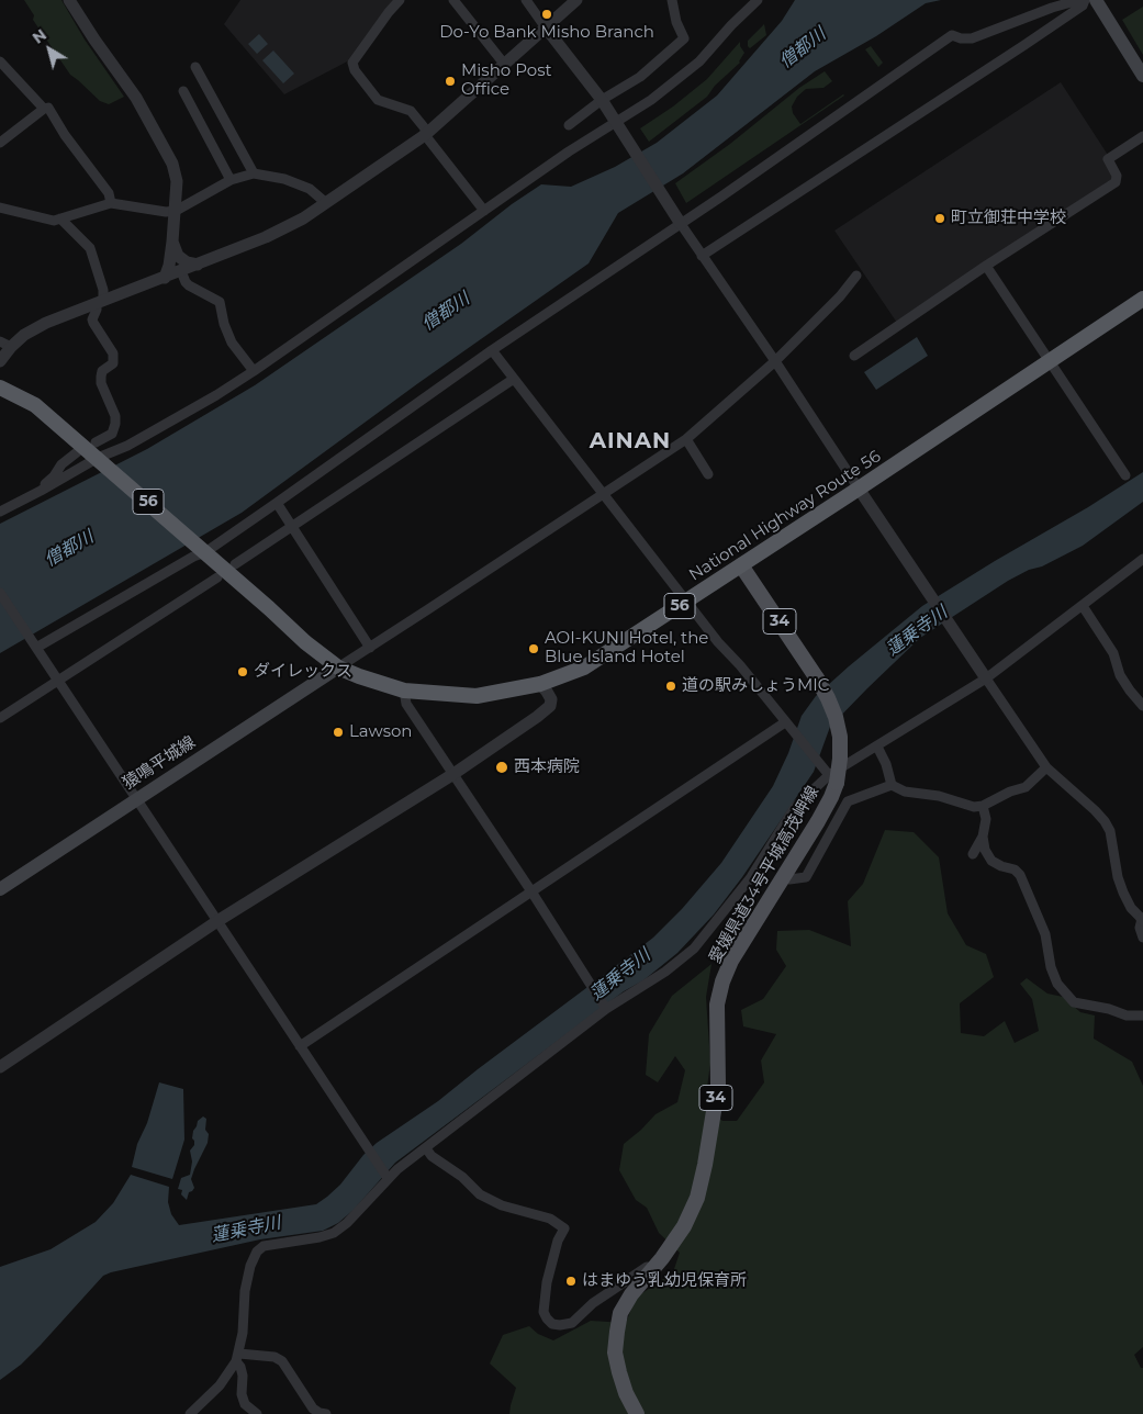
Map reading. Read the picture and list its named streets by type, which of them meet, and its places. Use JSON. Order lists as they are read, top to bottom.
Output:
{
  "streets": {
    "highway": ["56", "National Highway Route 56"],
    "main road": ["34", "猿鳴平城線", "愛媛県道34号平城高茂岬線"]
  },
  "crossings": [
    ["National Highway Route 56", "34"],
    ["National Highway Route 56", "猿鳴平城線"],
    ["34", "愛媛県道34号平城高茂岬線"]
  ],
  "districts": ["AINAN"],
  "water": ["僧都川", "蓮乗寺川"],
  "places": [
    "Do-Yo Bank Misho Branch",
    "Misho Post Office",
    "町立御荘中学校",
    "AOI-KUNI Hotel, the Blue Island Hotel",
    "ダイレックス",
    "道の駅みしょうMIC",
    "Lawson",
    "西本病院",
    "はまゆう乳幼児保育所"
  ],
  "north": "top left"
}
